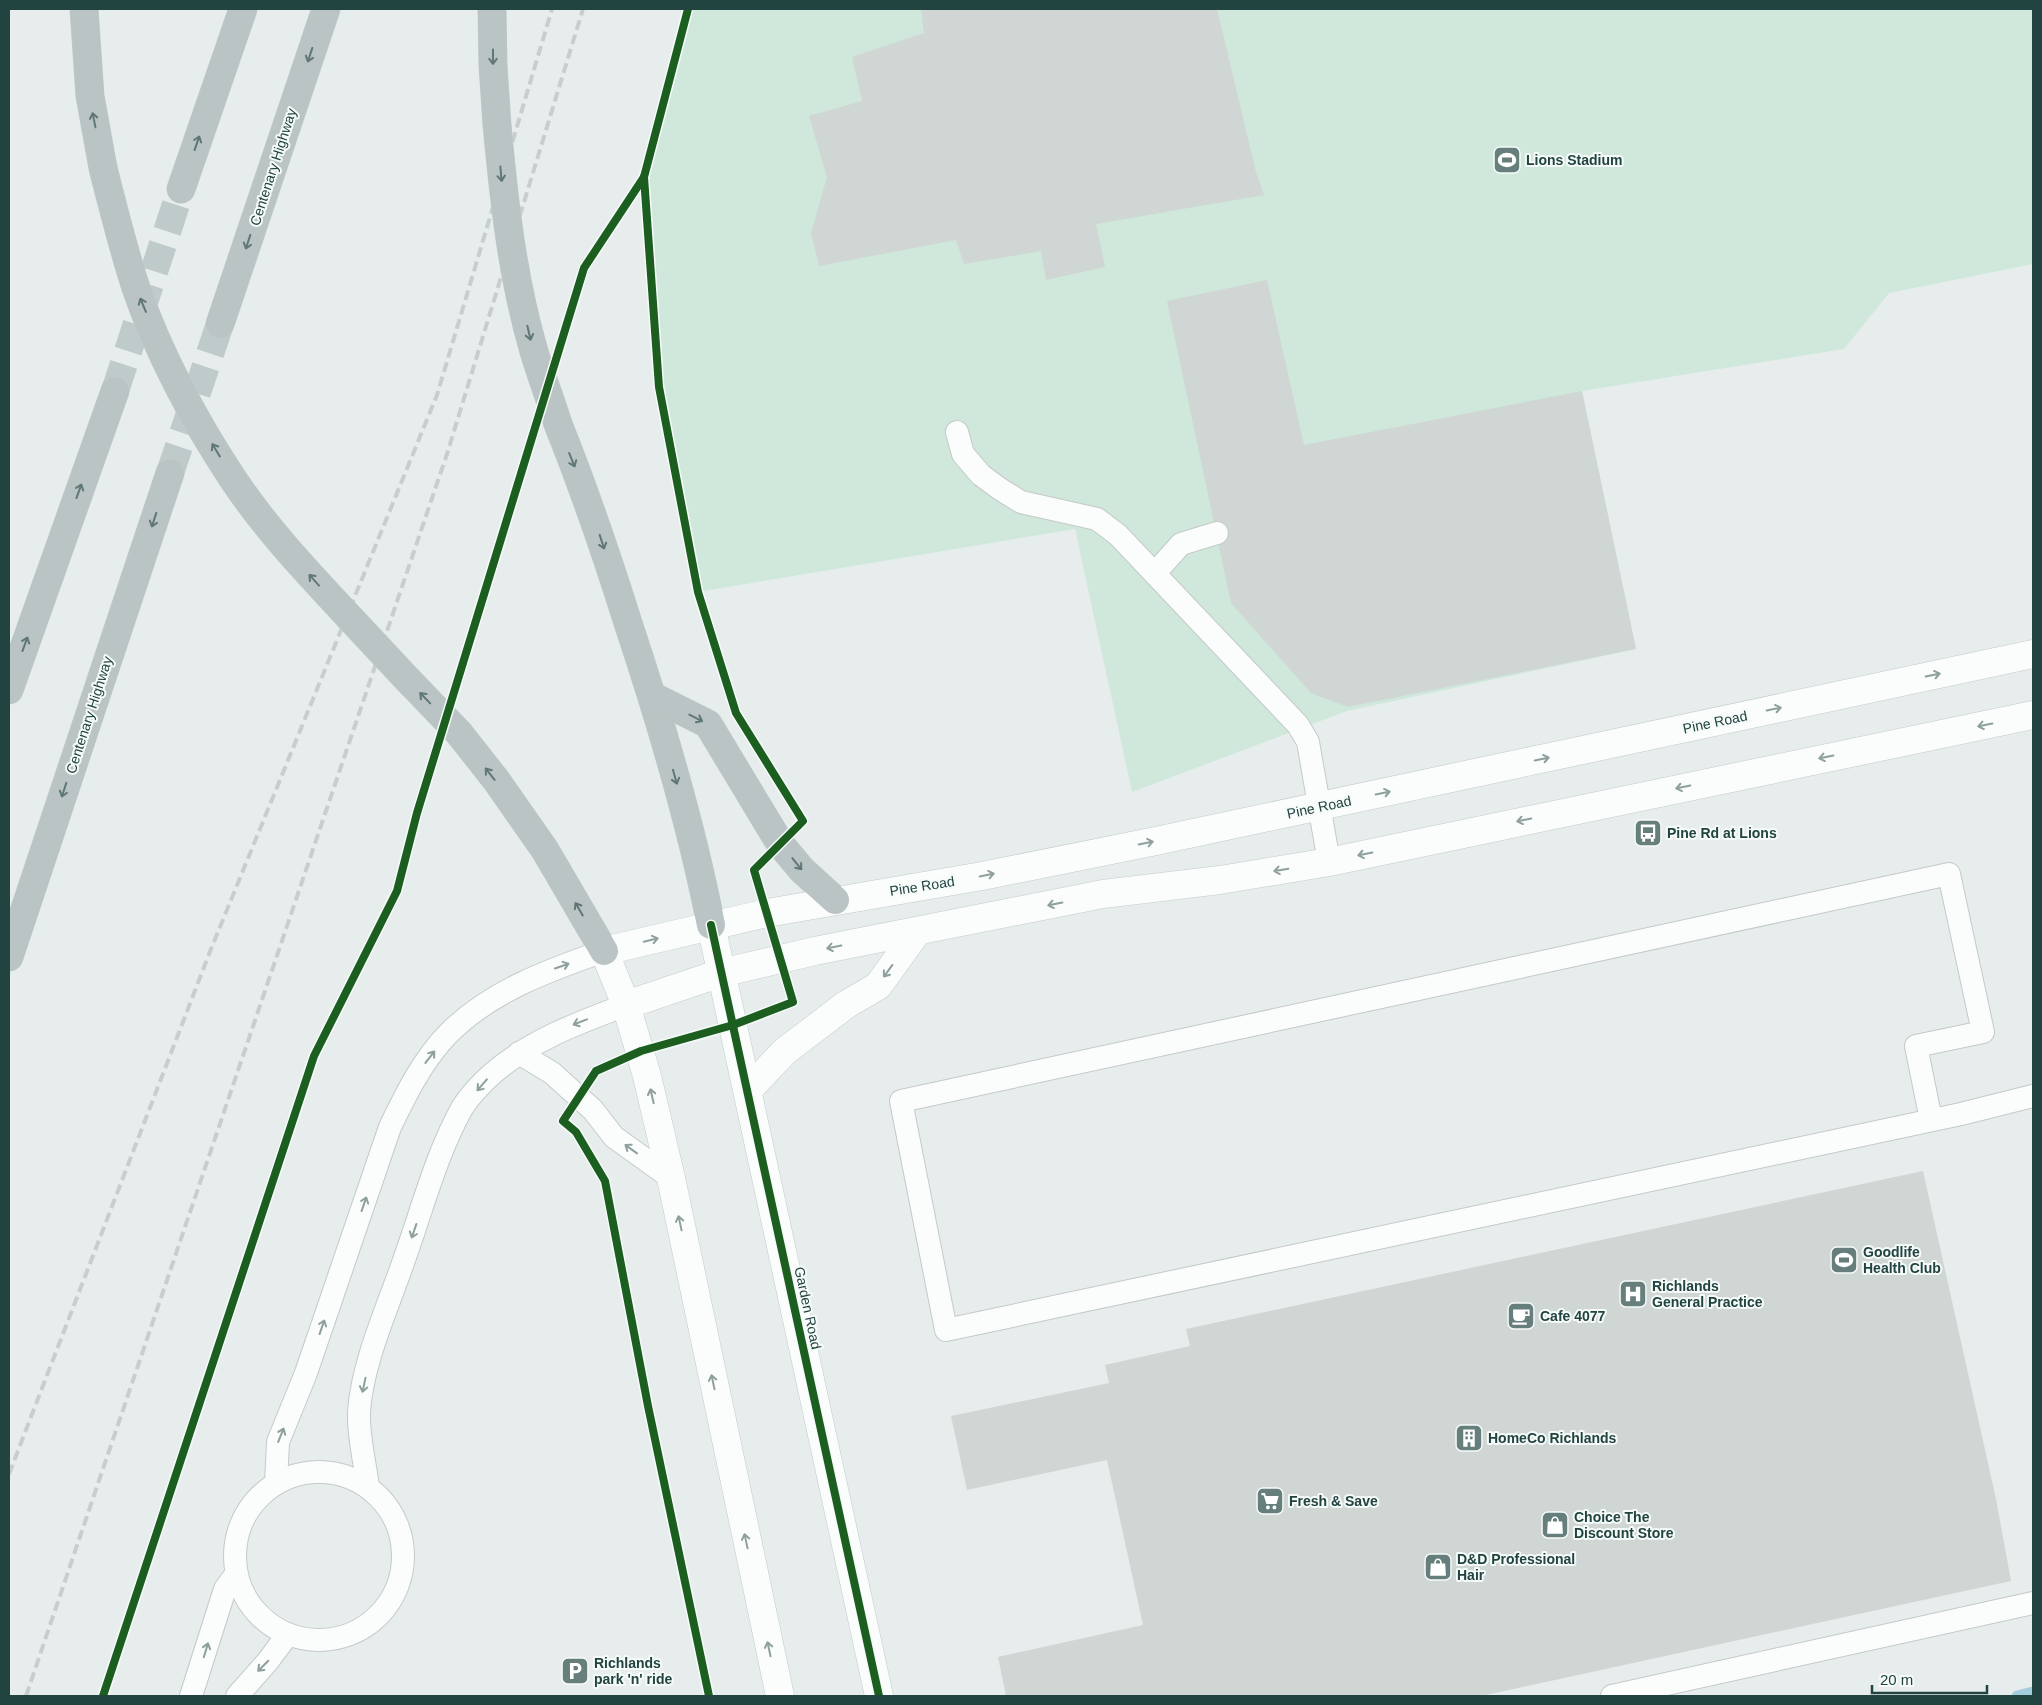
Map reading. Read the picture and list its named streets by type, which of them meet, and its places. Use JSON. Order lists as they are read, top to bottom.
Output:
{
  "streets": {
    "highway": ["Centenary Highway"],
    "street": ["Pine Road", "Garden Road"]
  },
  "crossings": [
    ["Pine Road", "Garden Road"]
  ],
  "places": {
    "sports": ["Lions Stadium", "Goodlife Health Club"],
    "bus stop": ["Pine Rd at Lions"],
    "hospital": ["Richlands General Practice"],
    "cafe": ["Cafe 4077"],
    "building": ["HomeCo Richlands"],
    "supermarket": ["Fresh & Save"],
    "shop": ["Choice The Discount Store", "D&D Professional Hair"],
    "parking": ["Richlands park 'n' ride"]
  },
  "scale_bar": "20 m"
}
